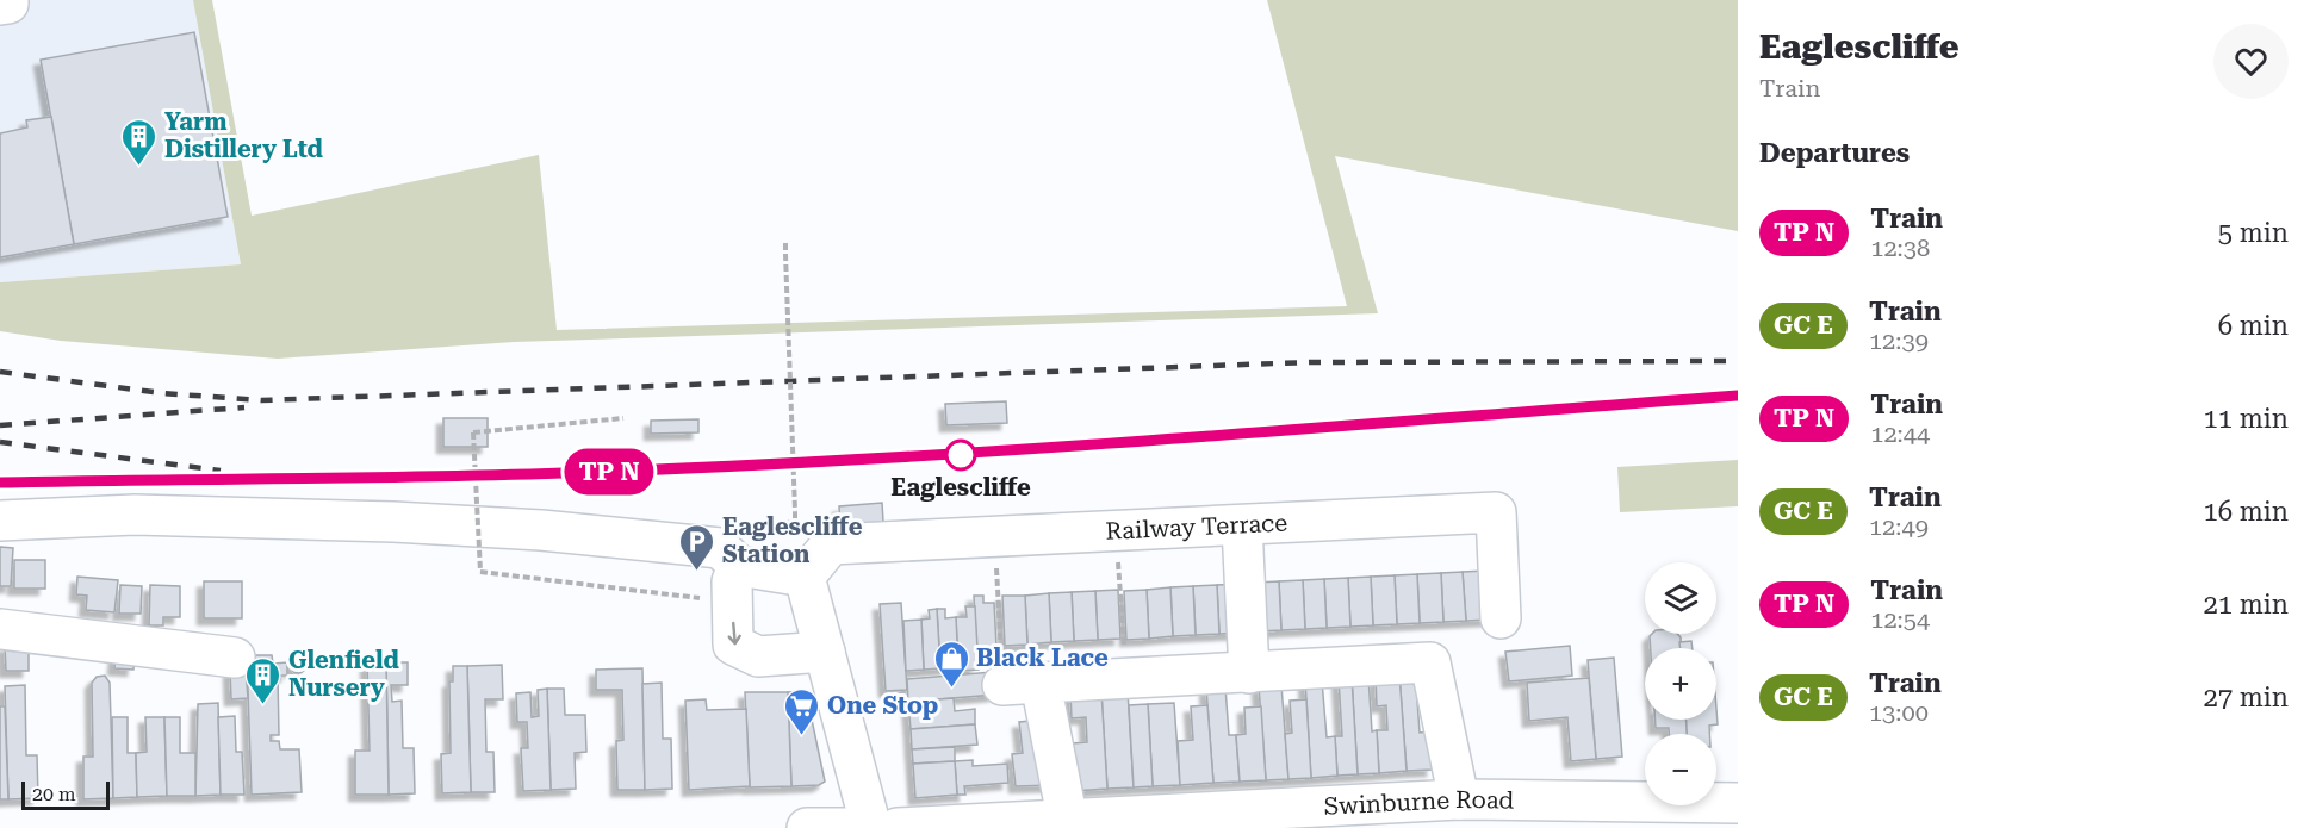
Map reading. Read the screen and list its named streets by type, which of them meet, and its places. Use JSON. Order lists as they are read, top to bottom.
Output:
{
  "streets": {
    "street": ["Railway Terrace", "Swinburne Road"]
  },
  "places": {
    "building": ["Yarm Distillery Ltd", "Glenfield Nursery"],
    "other": ["Eaglescliffe"],
    "parking": ["Eaglescliffe Station"],
    "shop": ["Black Lace"],
    "supermarket": ["One Stop"]
  },
  "scale_bar": "20 m",
  "page": {
    "on_map": "TP N",
    "heading": [
      ["Eaglescliffe", "Train"],
      "Departures"
    ],
    "list": [
      {
        "mark": "TP N",
        "name": "Train",
        "note": "12:38",
        "value": "5 min"
      },
      {
        "mark": "GC E",
        "name": "Train",
        "note": "12:39",
        "value": "6 min"
      },
      {
        "mark": "TP N",
        "name": "Train",
        "note": "12:44",
        "value": "11 min"
      },
      {
        "mark": "GC E",
        "name": "Train",
        "note": "12:49",
        "value": "16 min"
      },
      {
        "mark": "TP N",
        "name": "Train",
        "note": "12:54",
        "value": "21 min"
      },
      {
        "mark": "GC E",
        "name": "Train",
        "note": "13:00",
        "value": "27 min"
      }
    ],
    "map_buttons": ["+", "−"],
    "scale": "20 m"
  }
}
